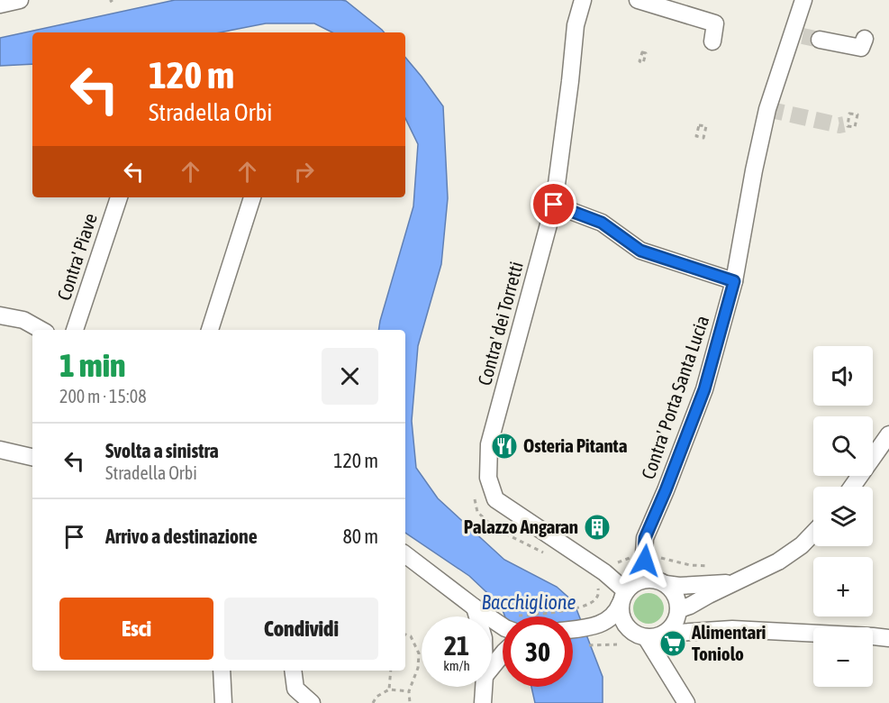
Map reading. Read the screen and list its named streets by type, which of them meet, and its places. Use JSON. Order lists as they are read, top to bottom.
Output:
{
  "streets": {
    "street": ["Contra' Piave", "Contra' dei Torretti", "Contra' Porta Santa Lucia"]
  },
  "crossings": [
    ["Contra' dei Torretti", "Contra' Porta Santa Lucia"]
  ],
  "water": ["Bacchiglione"],
  "places": {
    "restaurant": ["Osteria Pitanta"],
    "building": ["Palazzo Angaran"],
    "supermarket": ["Alimentari Toniolo"]
  },
  "page": {
    "turn": ["120 m", "Stradella Orbi"],
    "heading": ["1 min", "200 m · 15:08"],
    "map_buttons": ["+", "−"],
    "list": [
      {
        "name": "Svolta a sinistra",
        "note": "Stradella Orbi",
        "value": "120 m"
      },
      {
        "name": "Arrivo a destinazione",
        "value": "80 m"
      }
    ],
    "buttons": ["Esci", "Condividi"],
    "speed": "21 km/h",
    "limit": "30"
  }
}
